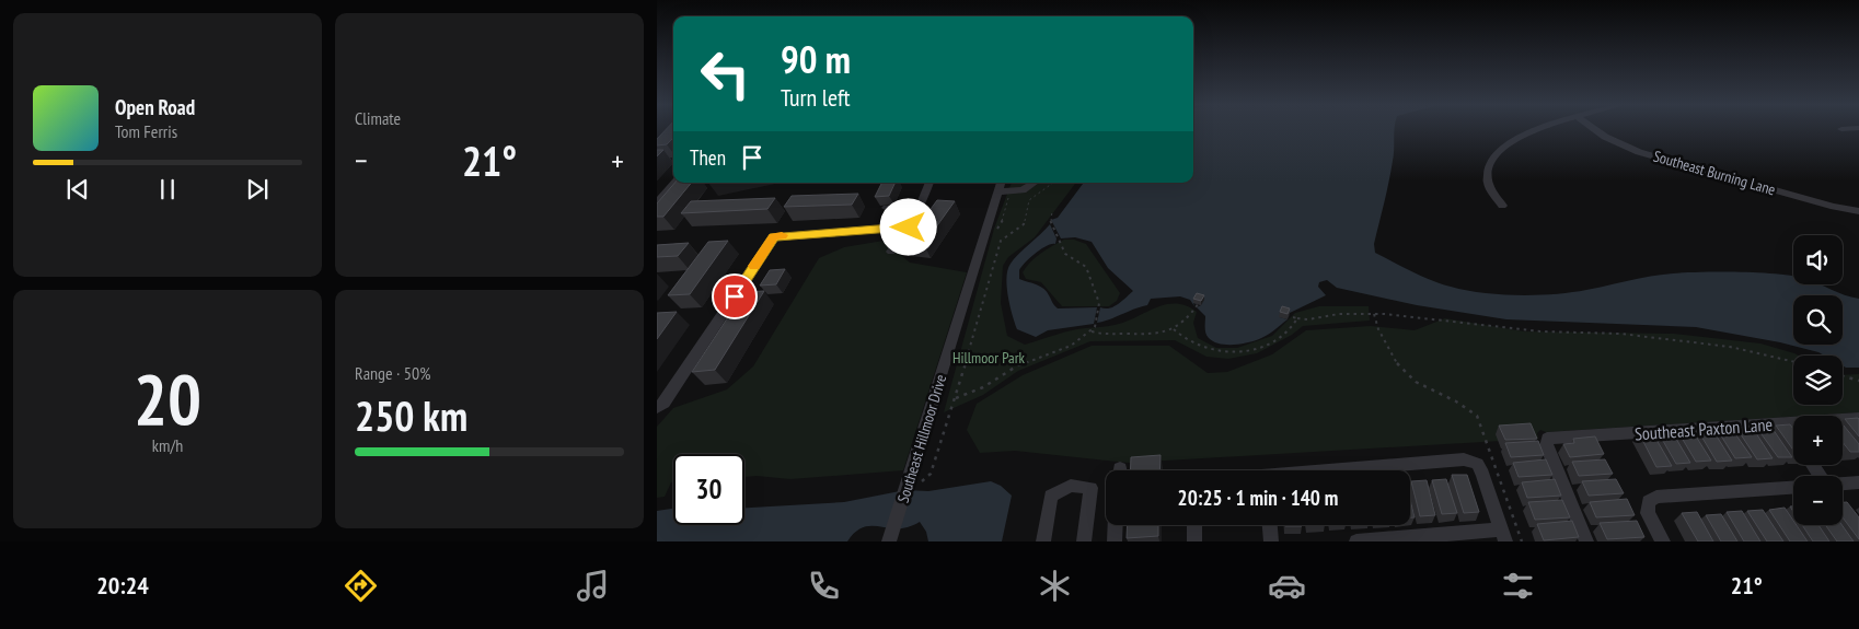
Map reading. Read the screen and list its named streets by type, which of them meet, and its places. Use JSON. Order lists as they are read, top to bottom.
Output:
{
  "streets": {
    "street": ["Southeast Burning Lane", "Southeast Paxton Lane", "Southeast Hillmoor Drive"]
  },
  "parks": ["Hillmoor Park"],
  "page": {
    "tile": [
      "Climate",
      ["20", "km/h"],
      ["Range · 50%", "250 km"]
    ],
    "turn": ["90 m", "Turn left"],
    "song": ["Open Road", "Tom Ferris"],
    "then": "Then",
    "heat": ["−", "21°", "+"],
    "map_buttons": ["+", "−"],
    "limit": "30",
    "trip": "20:25 · 1 min · 140 m",
    "tabs": ["20:24", "21°"]
  }
}
